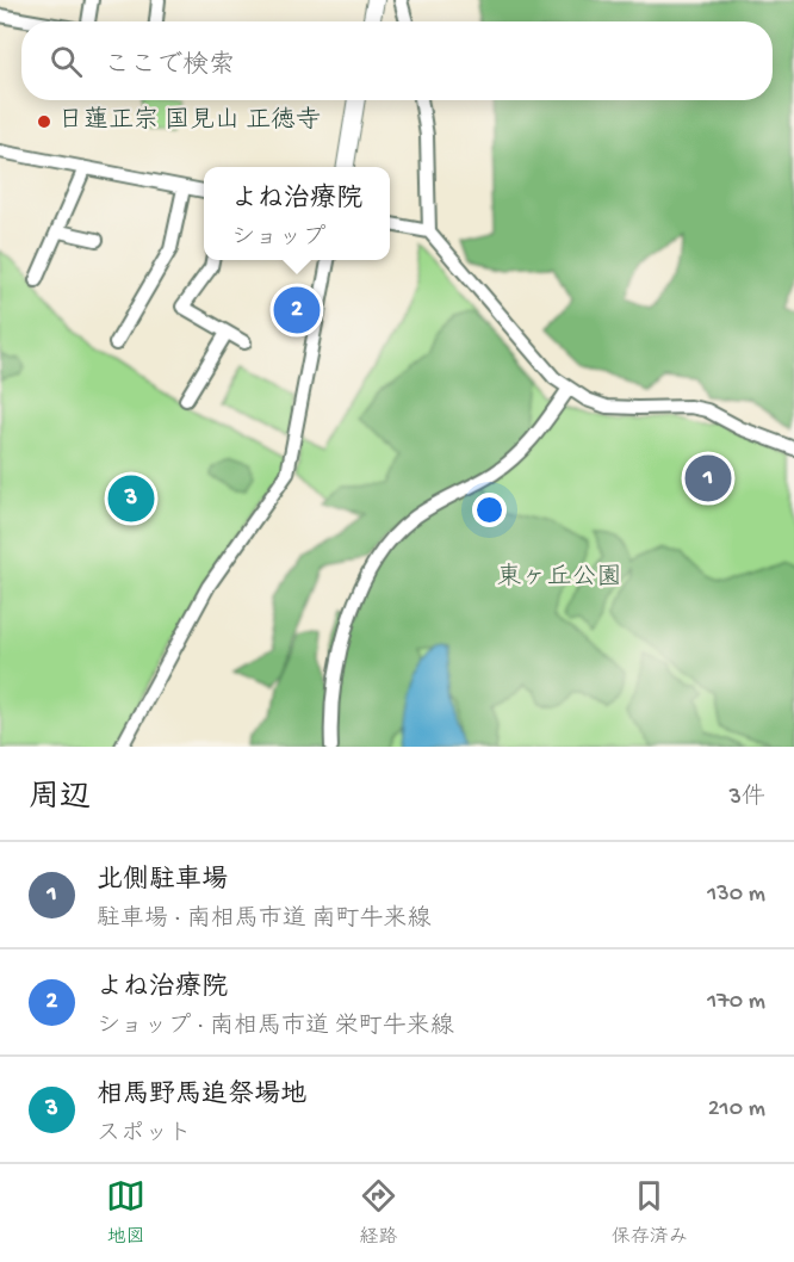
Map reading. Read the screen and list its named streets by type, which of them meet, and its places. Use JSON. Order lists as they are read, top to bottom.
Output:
{
  "parks": ["東ヶ丘公園"],
  "places": ["日蓮正宗 国見山 正徳寺"],
  "page": {
    "search": "ここで検索",
    "popup": ["よね治療院", "ショップ"],
    "pins": ["2", "1", "3"],
    "heading": ["周辺", "3件"],
    "list": [
      {
        "mark": "1",
        "name": "北側駐車場",
        "note": "駐車場 · 南相馬市道 南町牛来線",
        "value": "130 m"
      },
      {
        "mark": "2",
        "name": "よね治療院",
        "note": "ショップ · 南相馬市道 栄町牛来線",
        "value": "170 m"
      },
      {
        "mark": "3",
        "name": "相馬野馬追祭場地",
        "note": "スポット",
        "value": "210 m"
      }
    ],
    "nav": ["地図", "経路", "保存済み"]
  }
}
